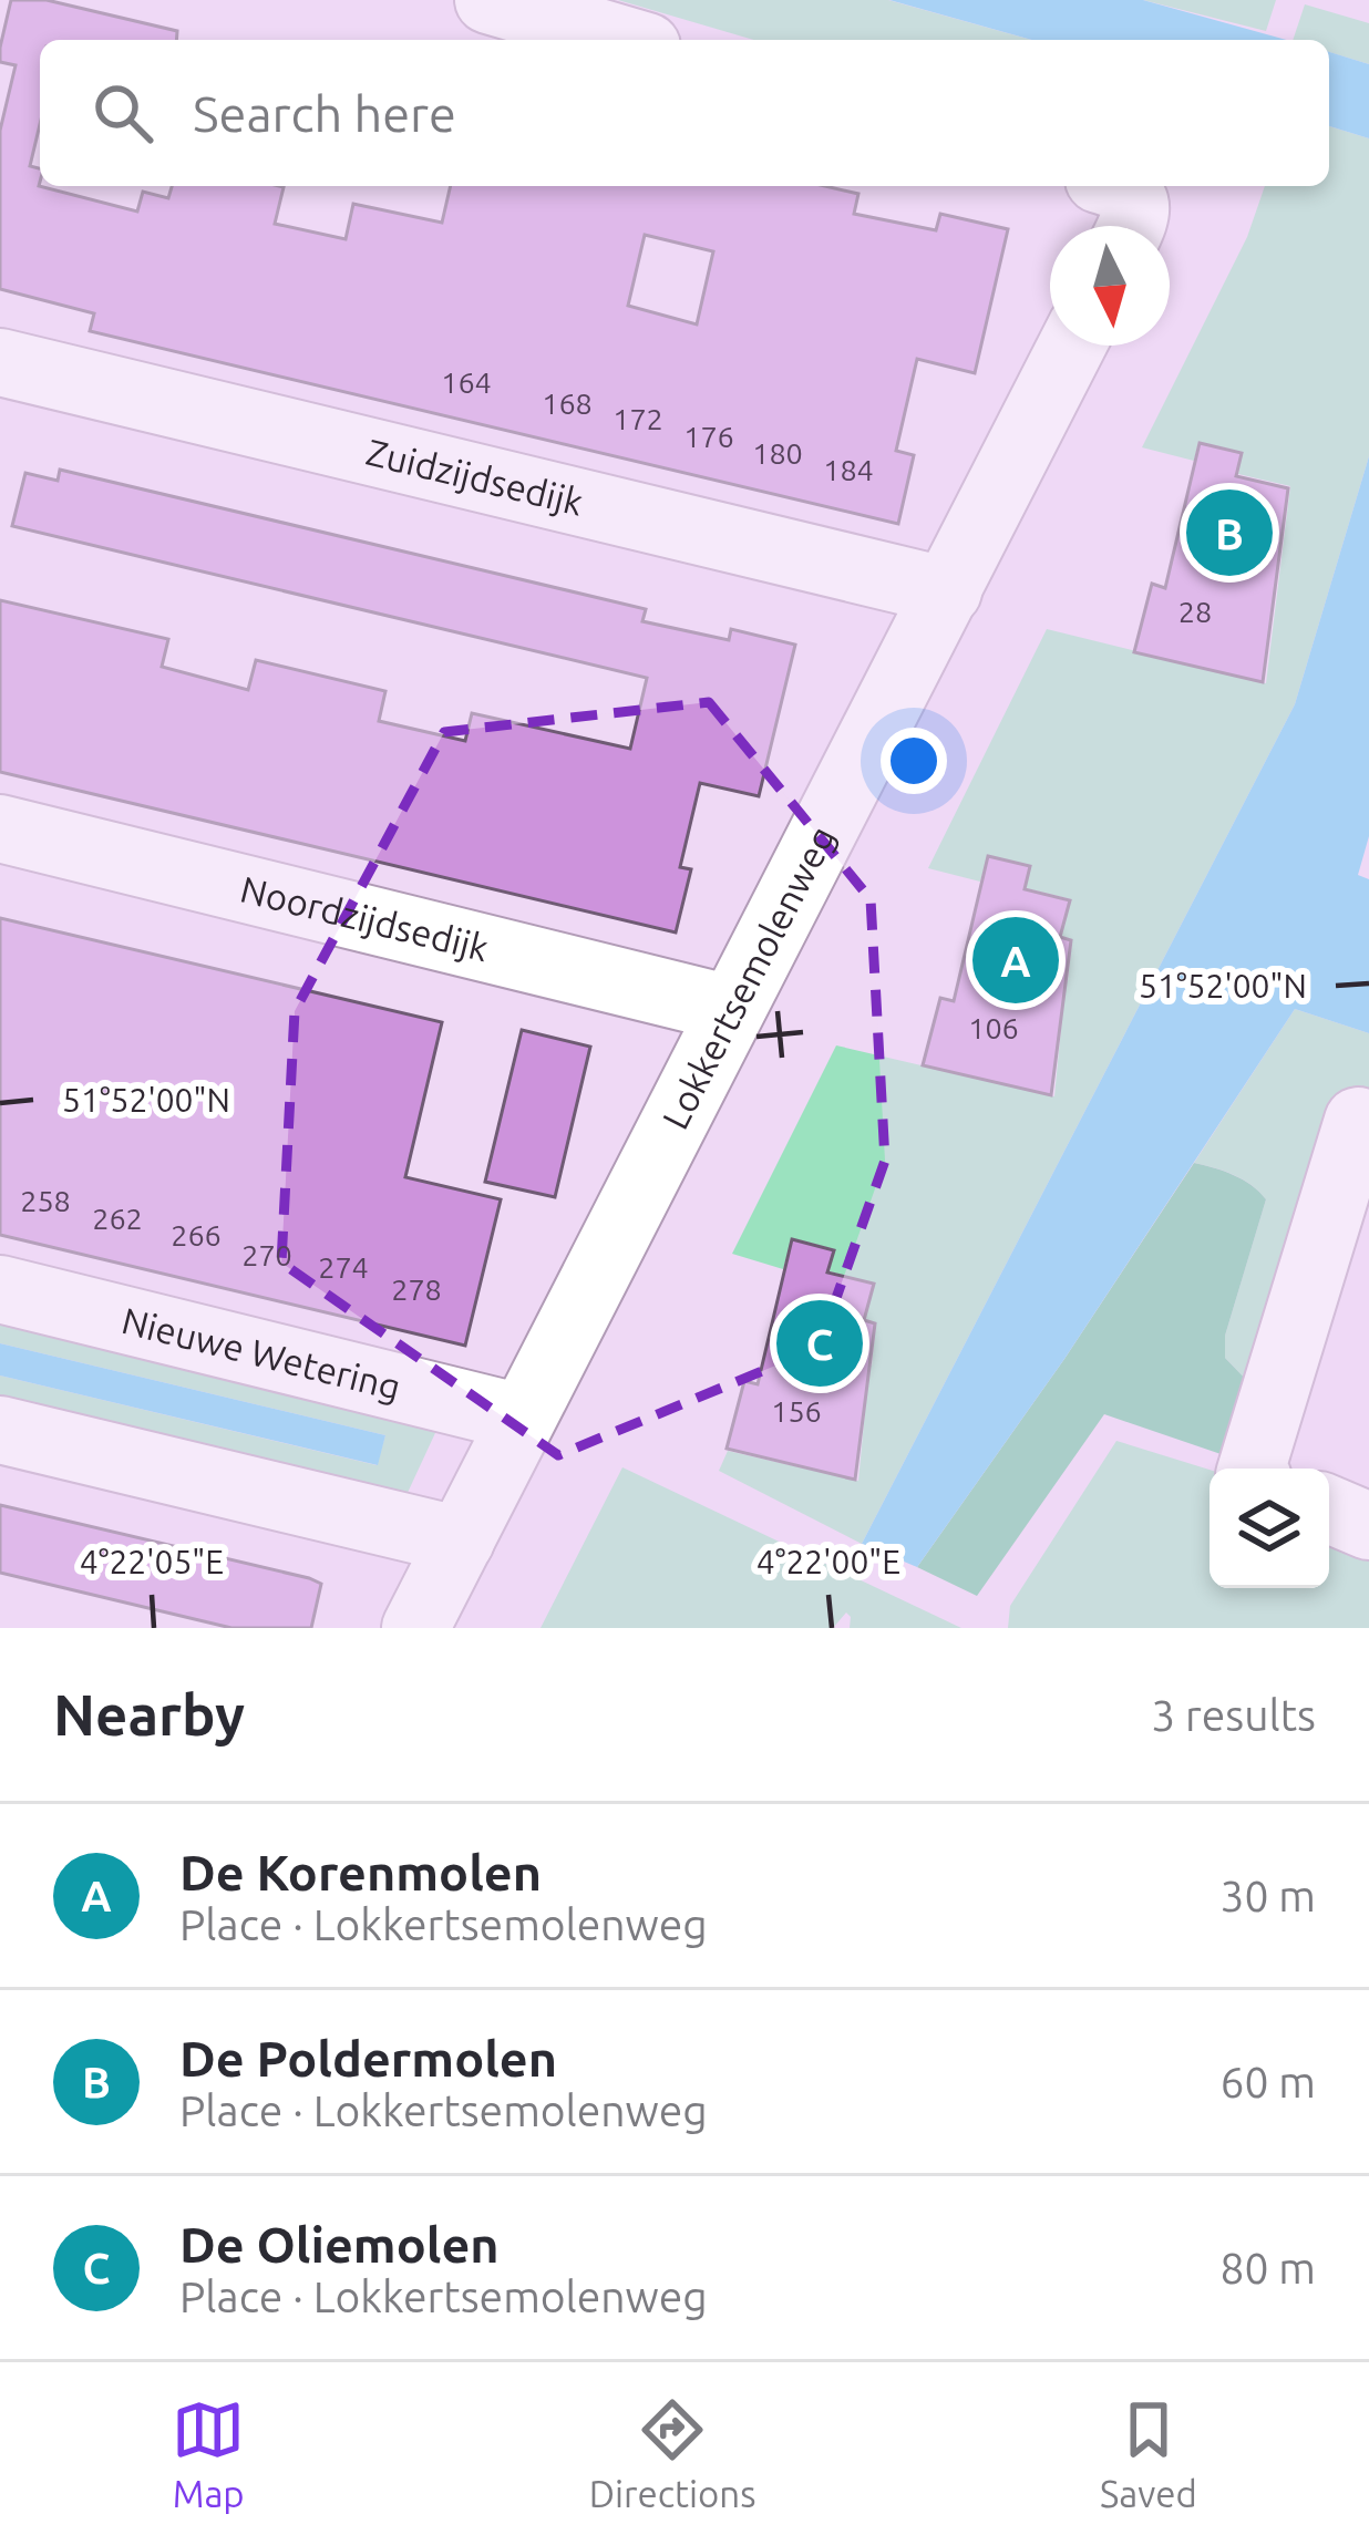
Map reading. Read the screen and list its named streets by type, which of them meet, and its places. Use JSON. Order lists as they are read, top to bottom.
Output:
{
  "streets": {
    "street": [
      "Zuidzijdsedijk",
      "Noordzijdsedijk",
      "Lokkertsemolenweg",
      "Nieuwe Wetering"
    ]
  },
  "crossings": [
    ["Zuidzijdsedijk", "Lokkertsemolenweg"],
    ["Noordzijdsedijk", "Lokkertsemolenweg"],
    ["Lokkertsemolenweg", "Nieuwe Wetering"]
  ],
  "house_numbers": [
    "164",
    "168",
    "172",
    "176",
    "180",
    "184",
    "28",
    "106",
    "258",
    "262",
    "266",
    "270",
    "274",
    "278",
    "156"
  ],
  "north": "bottom",
  "page": {
    "search": "Search here",
    "pins": ["B", "A", "C"],
    "heading": ["Nearby", "3 results"],
    "list": [
      {
        "mark": "A",
        "name": "De Korenmolen",
        "note": "Place · Lokkertsemolenweg",
        "value": "30 m"
      },
      {
        "mark": "B",
        "name": "De Poldermolen",
        "note": "Place · Lokkertsemolenweg",
        "value": "60 m"
      },
      {
        "mark": "C",
        "name": "De Oliemolen",
        "note": "Place · Lokkertsemolenweg",
        "value": "80 m"
      }
    ],
    "nav": ["Map", "Directions", "Saved"]
  },
  "coordinates": ["51°52'00\"N", "4°22'05\"E", "4°22'00\"E"]
}
